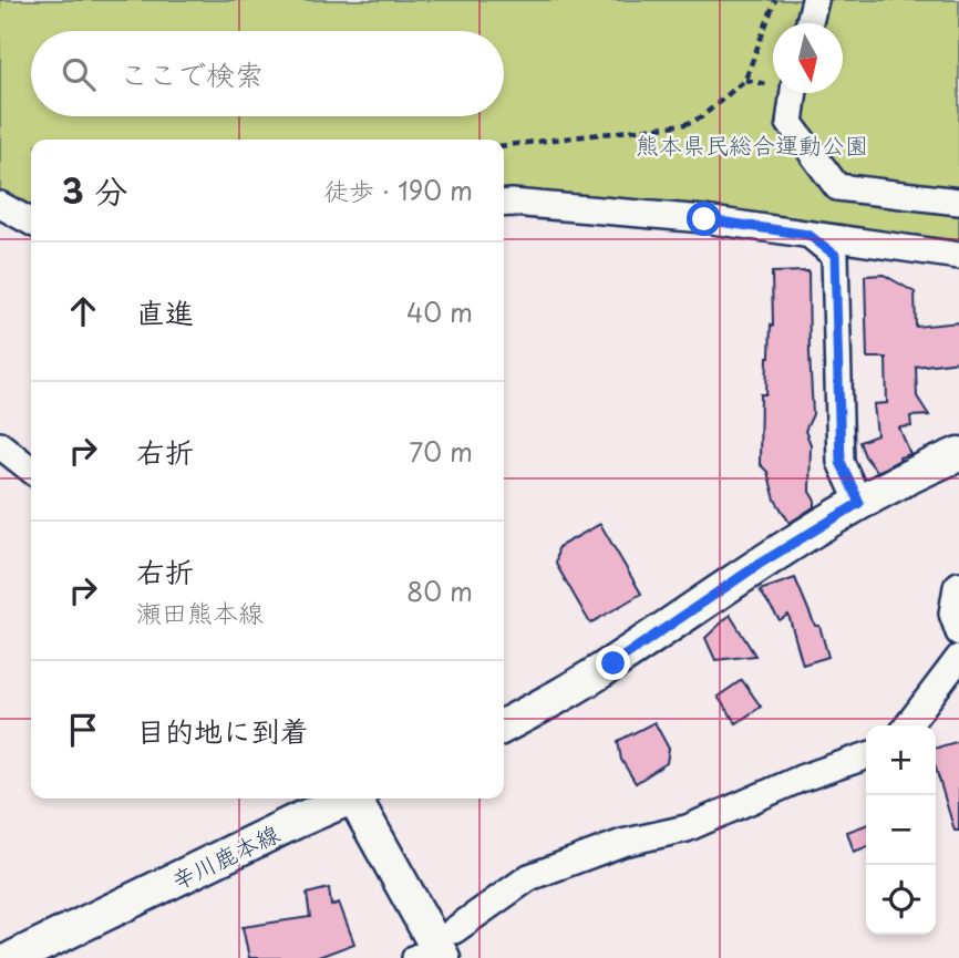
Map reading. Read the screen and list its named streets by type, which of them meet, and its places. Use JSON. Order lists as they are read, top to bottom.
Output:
{
  "streets": {
    "main road": ["辛川鹿本線"]
  },
  "parks": ["熊本県民総合運動公園"],
  "north": "bottom",
  "page": {
    "search": "ここで検索",
    "heading": ["3 分", "徒歩 · 190 m"],
    "list": [
      ["直進", "40 m"],
      ["右折", "70 m"],
      ["右折", "瀬田熊本線", "80 m"],
      "目的地に到着"
    ],
    "map_buttons": ["+", "−"]
  }
}
